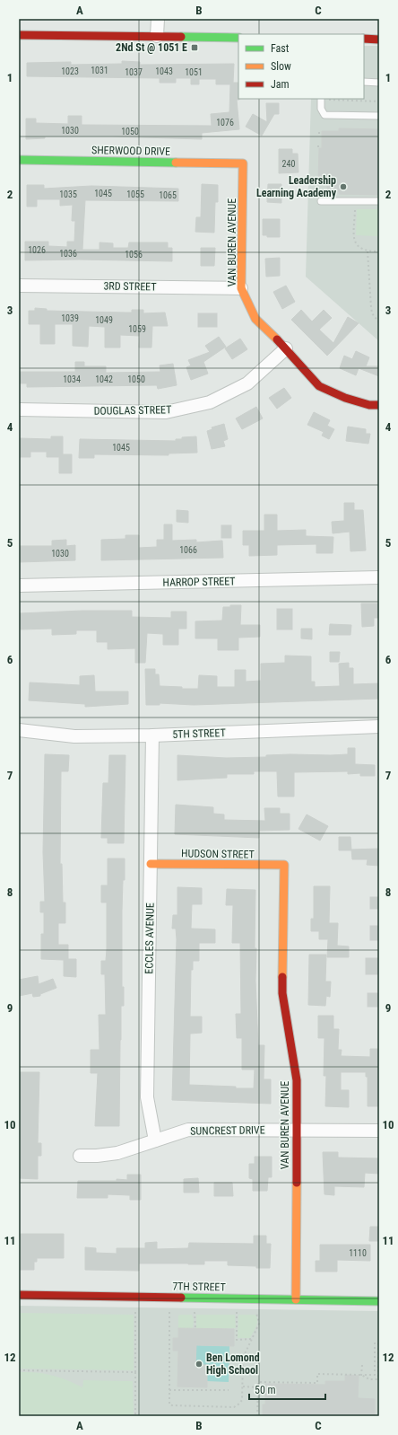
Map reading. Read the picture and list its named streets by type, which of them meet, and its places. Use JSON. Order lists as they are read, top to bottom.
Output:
{
  "streets": {
    "street": [
      "SHERWOOD DRIVE",
      "VAN BUREN AVENUE",
      "3RD STREET",
      "DOUGLAS STREET",
      "HARROP STREET",
      "5TH STREET",
      "HUDSON STREET",
      "ECCLES AVENUE",
      "SUNCREST DRIVE",
      "7TH STREET"
    ]
  },
  "crossings": [
    ["SHERWOOD DRIVE", "VAN BUREN AVENUE"],
    ["VAN BUREN AVENUE", "3RD STREET"],
    ["VAN BUREN AVENUE", "DOUGLAS STREET"],
    ["VAN BUREN AVENUE", "HUDSON STREET"],
    ["VAN BUREN AVENUE", "SUNCREST DRIVE"],
    ["VAN BUREN AVENUE", "7TH STREET"],
    ["5TH STREET", "ECCLES AVENUE"],
    ["HUDSON STREET", "ECCLES AVENUE"],
    ["ECCLES AVENUE", "SUNCREST DRIVE"]
  ],
  "places": {
    "transit": ["2Nd St @ 1051 E"],
    "other": ["Leadership Learning Academy", "Ben Lomond High School"]
  },
  "house_numbers": [
    "1031",
    "1023",
    "1043",
    "1037",
    "1051",
    "1076",
    "1030",
    "1050",
    "240",
    "1045",
    "1035",
    "1055",
    "1065",
    "1026",
    "1036",
    "1056",
    "1039",
    "1049",
    "1059",
    "1034",
    "1042",
    "1050",
    "1045",
    "1066",
    "1030",
    "1110"
  ],
  "legend": ["Fast", "Slow", "Jam"],
  "scale_bar": "50 m",
  "grid": {
    "columns": ["A", "B", "C"],
    "rows": [
      "1",
      "2",
      "3",
      "4",
      "5",
      "6",
      "7",
      "8",
      "9",
      "10",
      "11",
      "12"
    ]
  }
}
